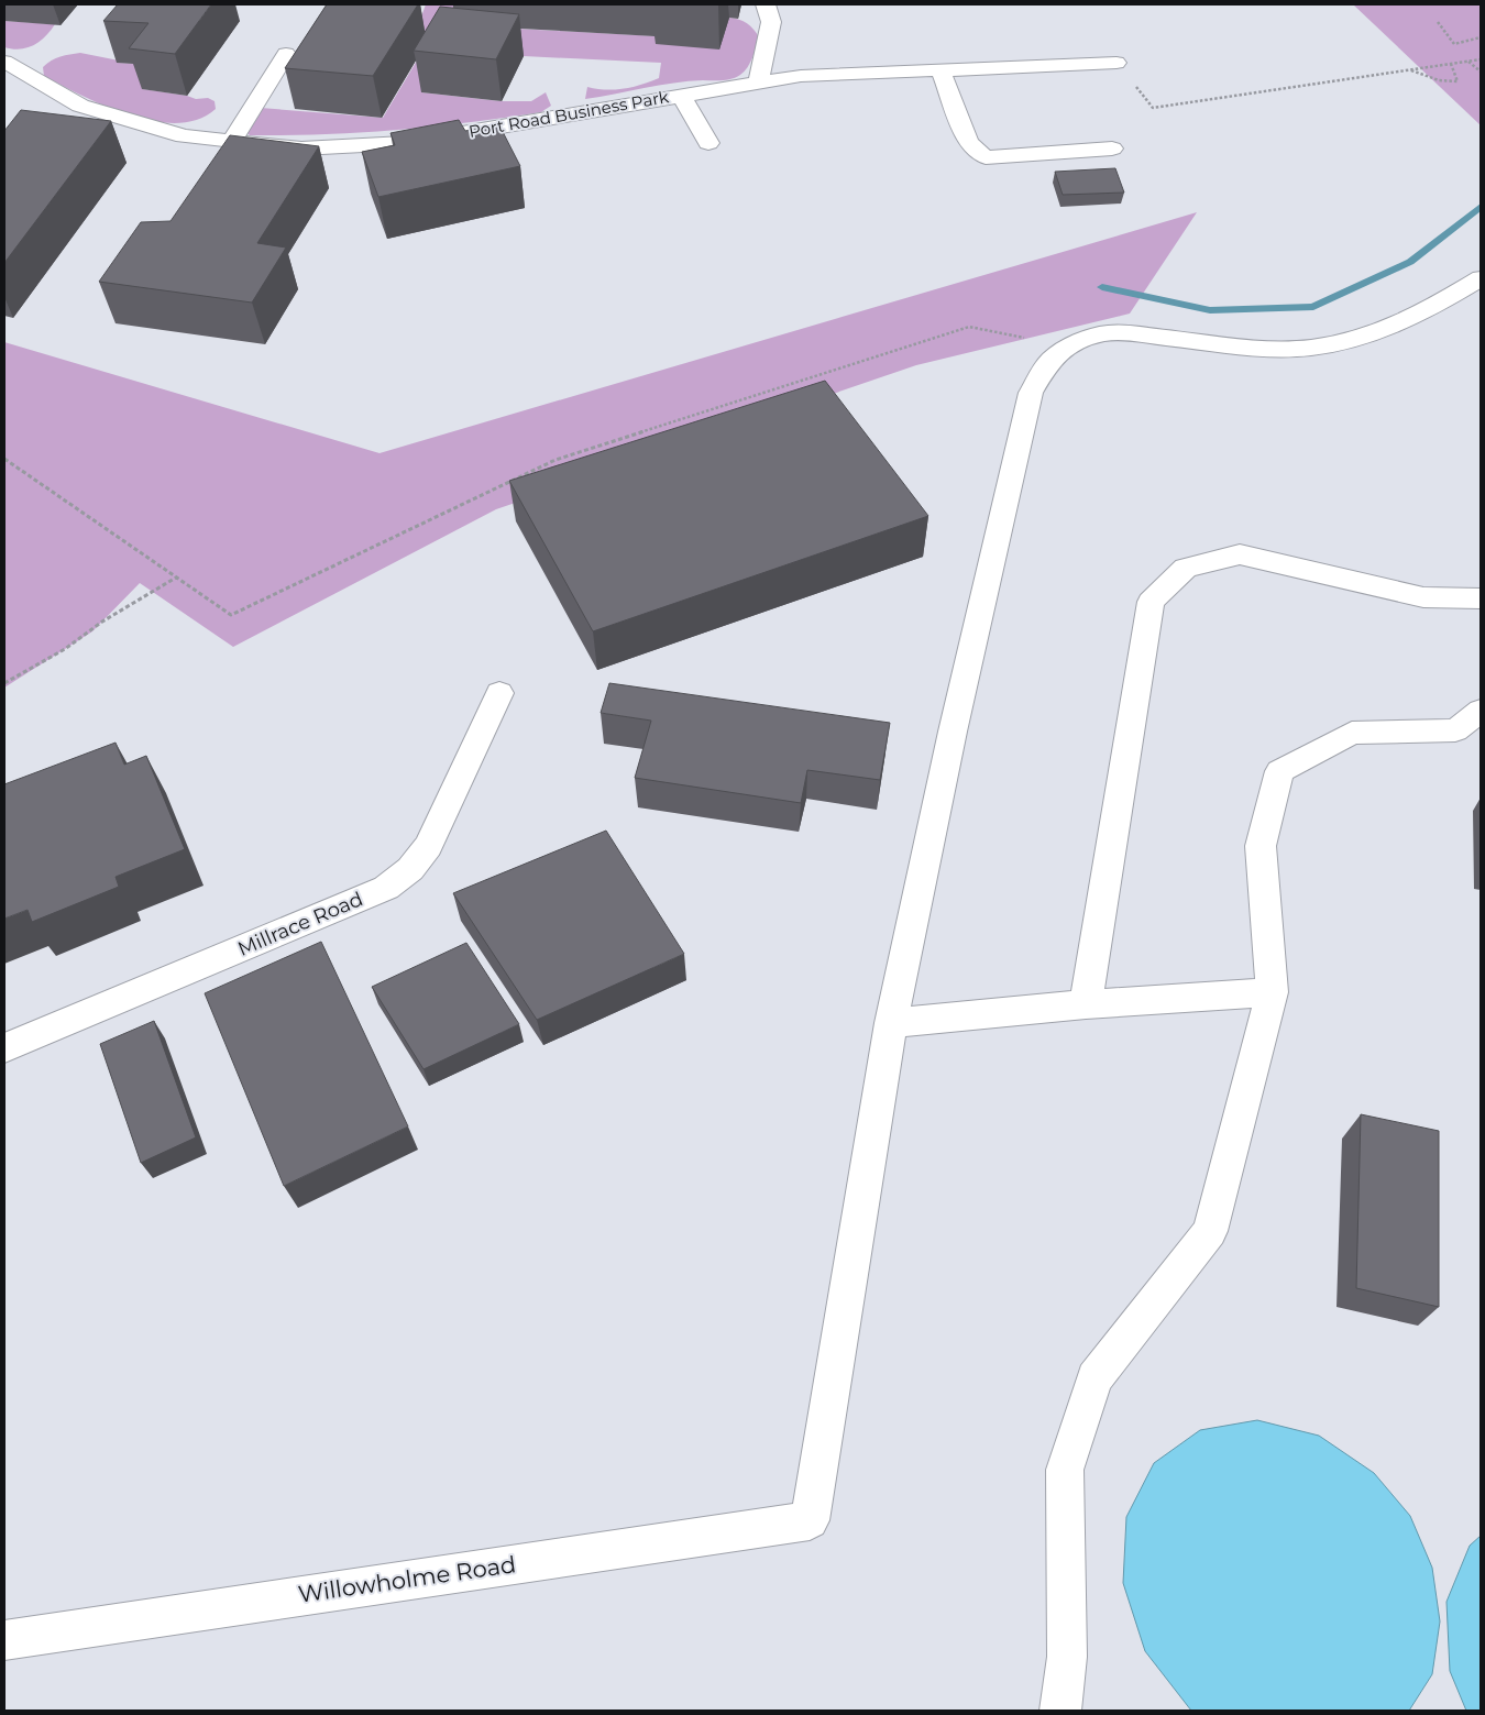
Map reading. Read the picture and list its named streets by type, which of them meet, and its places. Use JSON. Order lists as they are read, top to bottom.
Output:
{
  "streets": {
    "street": ["Port Road Business Park", "Millrace Road", "Willowholme Road"]
  }
}
